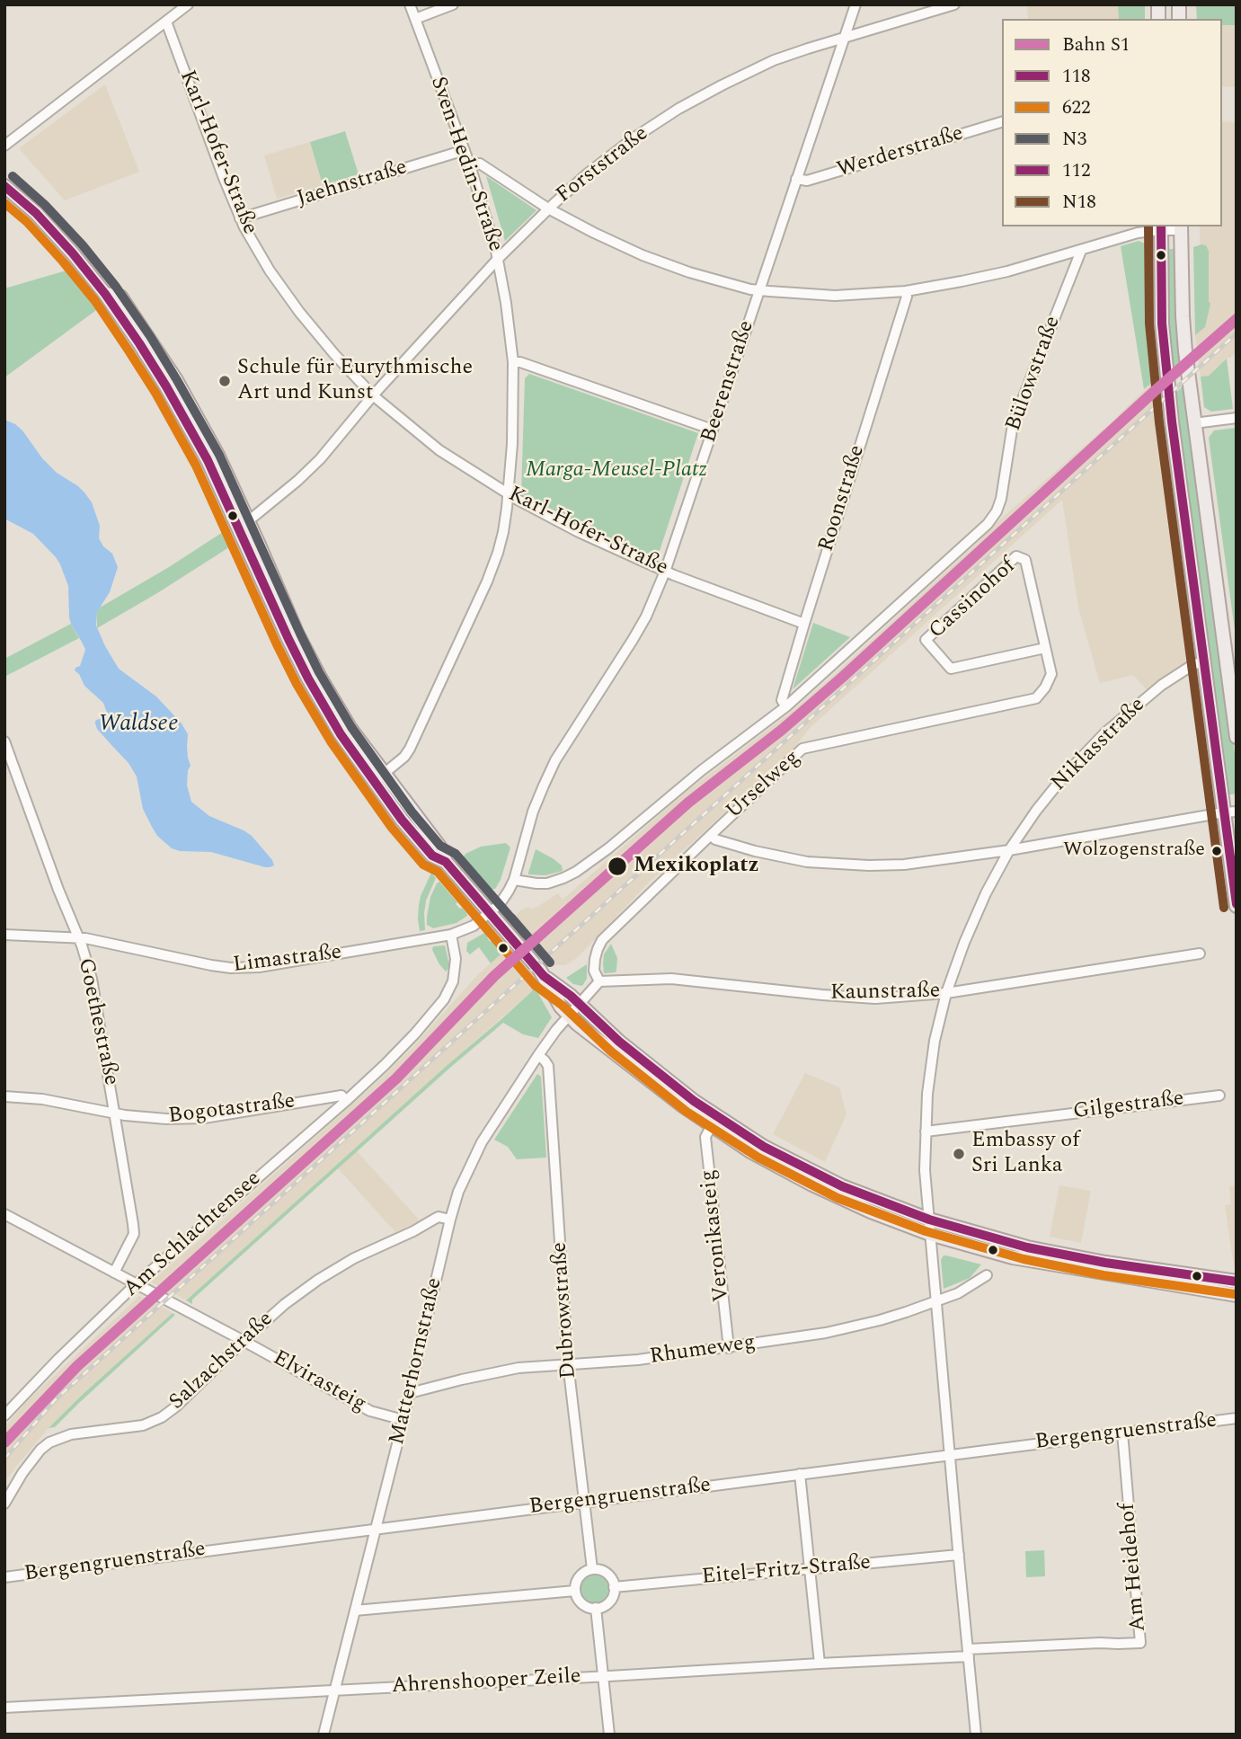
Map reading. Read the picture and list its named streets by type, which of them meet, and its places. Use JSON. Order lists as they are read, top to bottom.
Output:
{
  "streets": {
    "street": [
      "Karl-Hofer-Straße",
      "Werderstraße",
      "Sven-Hedin-Straße",
      "Forststraße",
      "Jaehnstraße",
      "Bülowstraße",
      "Beerenstraße",
      "Roonstraße",
      "Cassinohof",
      "Niklasstraße",
      "Urselweg",
      "Limastraße",
      "Kaunstraße",
      "Goethestraße",
      "Gilgestraße",
      "Bogotastraße",
      "Am Schlachtensee",
      "Veronikasteig",
      "Dubrowstraße",
      "Rhumeweg",
      "Salzachstraße",
      "Matterhornstraße",
      "Elvirasteig",
      "Bergengruenstraße",
      "Am Heidehof",
      "Eitel-Fritz-Straße",
      "Ahrenshooper Zeile"
    ]
  },
  "crossings": [
    ["Karl-Hofer-Straße", "Sven-Hedin-Straße"],
    ["Karl-Hofer-Straße", "Forststraße"],
    ["Karl-Hofer-Straße", "Jaehnstraße"],
    ["Karl-Hofer-Straße", "Beerenstraße"],
    ["Karl-Hofer-Straße", "Roonstraße"],
    ["Werderstraße", "Beerenstraße"],
    ["Sven-Hedin-Straße", "Forststraße"],
    ["Sven-Hedin-Straße", "Jaehnstraße"],
    ["Forststraße", "Beerenstraße"],
    ["Bülowstraße", "Beerenstraße"],
    ["Bülowstraße", "Roonstraße"],
    ["Beerenstraße", "Limastraße"],
    ["Cassinohof", "Urselweg"],
    ["Niklasstraße", "Kaunstraße"],
    ["Niklasstraße", "Gilgestraße"],
    ["Niklasstraße", "Rhumeweg"],
    ["Niklasstraße", "Bergengruenstraße"],
    ["Niklasstraße", "Am Heidehof"],
    ["Niklasstraße", "Eitel-Fritz-Straße"],
    ["Niklasstraße", "Ahrenshooper Zeile"],
    ["Urselweg", "Kaunstraße"],
    ["Limastraße", "Goethestraße"],
    ["Limastraße", "Am Schlachtensee"],
    ["Goethestraße", "Bogotastraße"],
    ["Goethestraße", "Elvirasteig"],
    ["Bogotastraße", "Am Schlachtensee"],
    ["Am Schlachtensee", "Elvirasteig"],
    ["Veronikasteig", "Rhumeweg"],
    ["Dubrowstraße", "Rhumeweg"],
    ["Dubrowstraße", "Matterhornstraße"],
    ["Dubrowstraße", "Bergengruenstraße"],
    ["Dubrowstraße", "Eitel-Fritz-Straße"],
    ["Rhumeweg", "Matterhornstraße"],
    ["Salzachstraße", "Matterhornstraße"],
    ["Salzachstraße", "Elvirasteig"],
    ["Matterhornstraße", "Elvirasteig"],
    ["Matterhornstraße", "Bergengruenstraße"],
    ["Matterhornstraße", "Ahrenshooper Zeile"],
    ["Bergengruenstraße", "Am Heidehof"],
    ["Am Heidehof", "Ahrenshooper Zeile"]
  ],
  "water": ["Waldsee"],
  "parks": ["Marga-Meusel-Platz"],
  "places": [
    "Schule für Eurythmische Art und Kunst",
    "Wolzogenstraße",
    "Mexikoplatz",
    "Embassy of Sri Lanka"
  ],
  "lines": [
    "transit line N3",
    "transit line 118",
    "transit line 622",
    "transit line 112",
    "transit line N18",
    "rail line S1"
  ],
  "legend": [
    "Bahn S1",
    "118",
    "622",
    "N3",
    "112",
    "N18"
  ]
}
